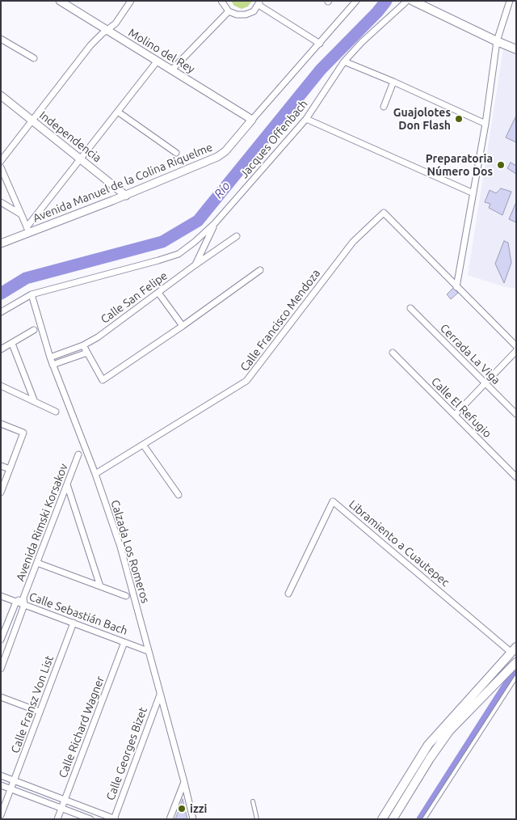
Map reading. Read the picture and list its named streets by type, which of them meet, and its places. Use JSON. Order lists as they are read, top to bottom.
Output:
{
  "streets": {
    "main road": ["Libramiento a Cuautepec"],
    "street": [
      "Molino del Rey",
      "Independencia",
      "Jacques Offenbach",
      "Avenida Manuel de la Colina Riquelme",
      "Calle San Felipe",
      "Calle Francisco Mendoza",
      "Cerrada La Viga",
      "Calle El Refugio",
      "Avenida Rimski Korsakov",
      "Calzada Los Romeros",
      "Calle Sebastián Bach",
      "Calle Fransz Von List",
      "Calle Richard Wagner",
      "Calle Georges Bizet"
    ]
  },
  "crossings": [
    ["Molino del Rey", "Avenida Manuel de la Colina Riquelme"],
    ["Independencia", "Avenida Manuel de la Colina Riquelme"],
    ["Jacques Offenbach", "Calzada Los Romeros"],
    ["Calle San Felipe", "Calzada Los Romeros"],
    ["Calle Francisco Mendoza", "Calzada Los Romeros"],
    ["Avenida Rimski Korsakov", "Calle Sebastián Bach"],
    ["Calzada Los Romeros", "Calle Sebastián Bach"],
    ["Calzada Los Romeros", "Calle Georges Bizet"],
    ["Calle Sebastián Bach", "Calle Fransz Von List"],
    ["Calle Sebastián Bach", "Calle Richard Wagner"]
  ],
  "water": ["Río"],
  "places": ["Guajolotes Don Flash", "Preparatoria Número Dos", "izzi"]
}
